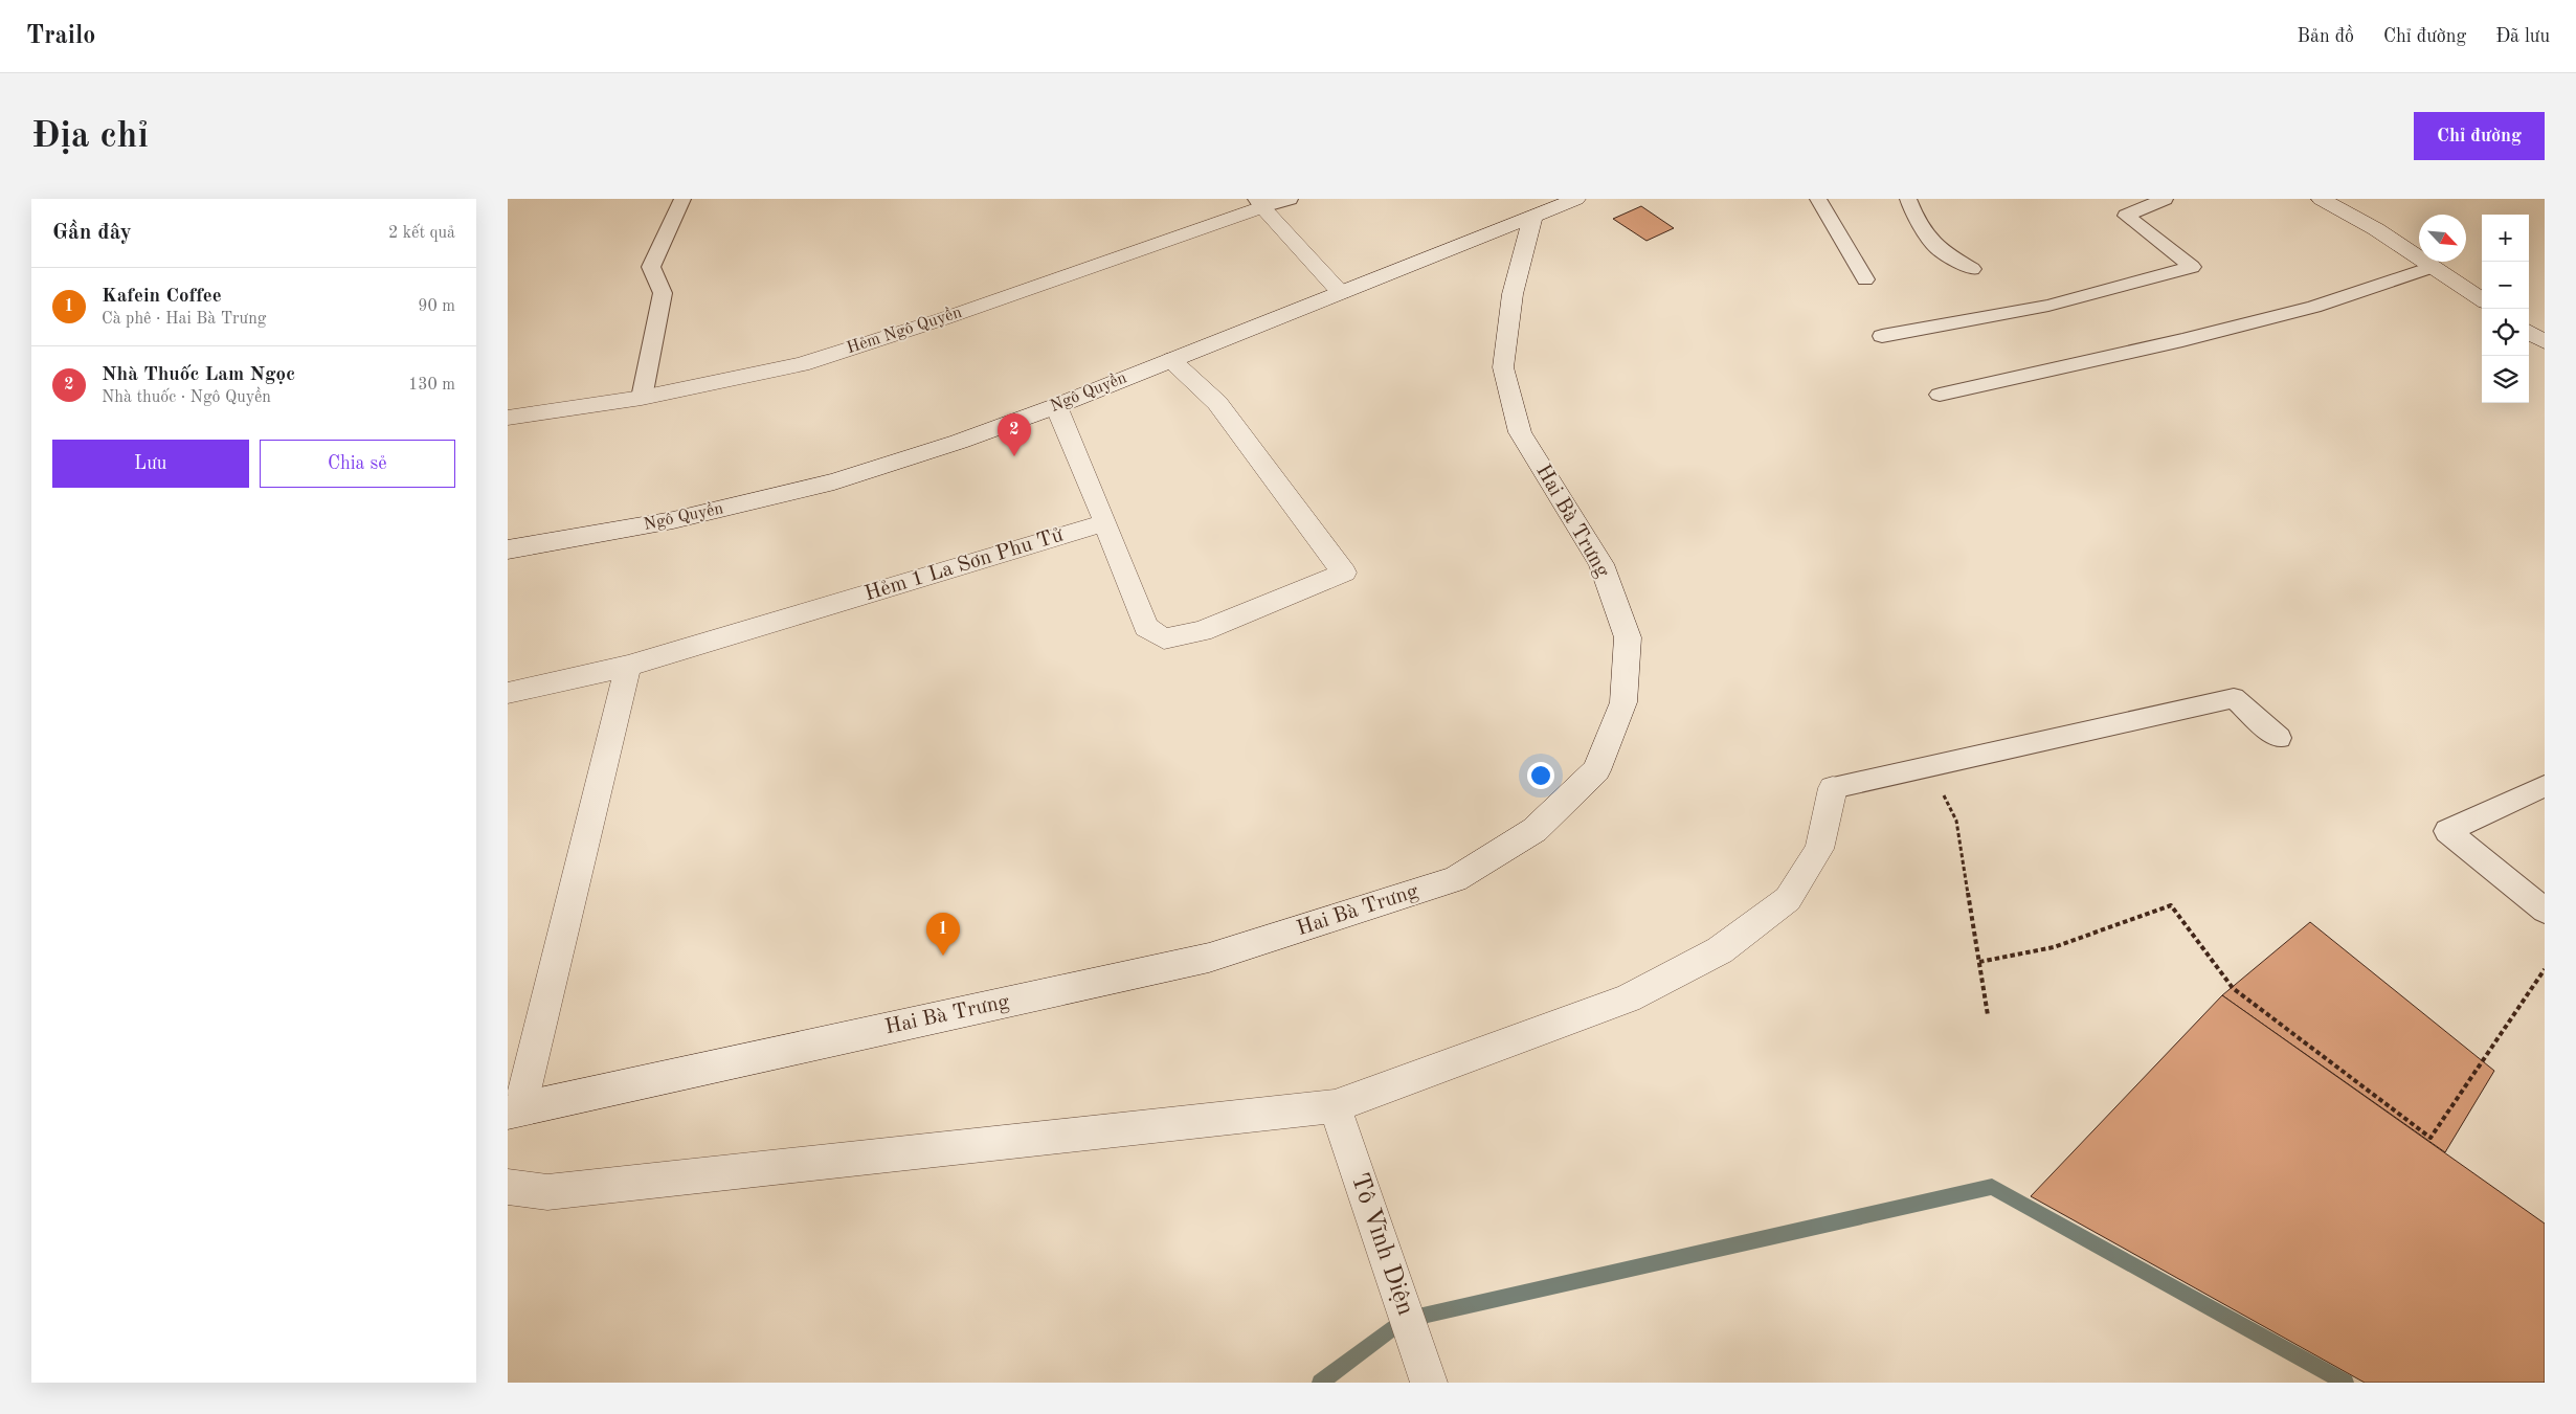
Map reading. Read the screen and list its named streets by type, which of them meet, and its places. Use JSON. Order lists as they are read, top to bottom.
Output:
{
  "streets": {
    "street": [
      "Hẻm Ngô Quyền",
      "Ngô Quyền",
      "Hai Bà Trưng",
      "Hẻm 1 La Sơn Phu Tử",
      "Tô Vĩnh Diện"
    ]
  },
  "crossings": [
    ["Ngô Quyền", "Hai Bà Trưng"]
  ],
  "north": "bottom right",
  "page": {
    "header": "Trailo",
    "nav": ["Bản đồ", "Chỉ đường", "Đã lưu"],
    "buttons": [
      "Chỉ đường",
      ["Lưu", "Chia sẻ"]
    ],
    "title": "Địa chỉ",
    "heading": ["Gần đây", "2 kết quả"],
    "map_buttons": ["+", "−"],
    "list": [
      {
        "mark": "1",
        "name": "Kafein Coffee",
        "note": "Cà phê · Hai Bà Trưng",
        "value": "90 m"
      },
      {
        "mark": "2",
        "name": "Nhà Thuốc Lam Ngọc",
        "note": "Nhà thuốc · Ngô Quyền",
        "value": "130 m"
      }
    ],
    "pins": ["2", "1"]
  }
}
